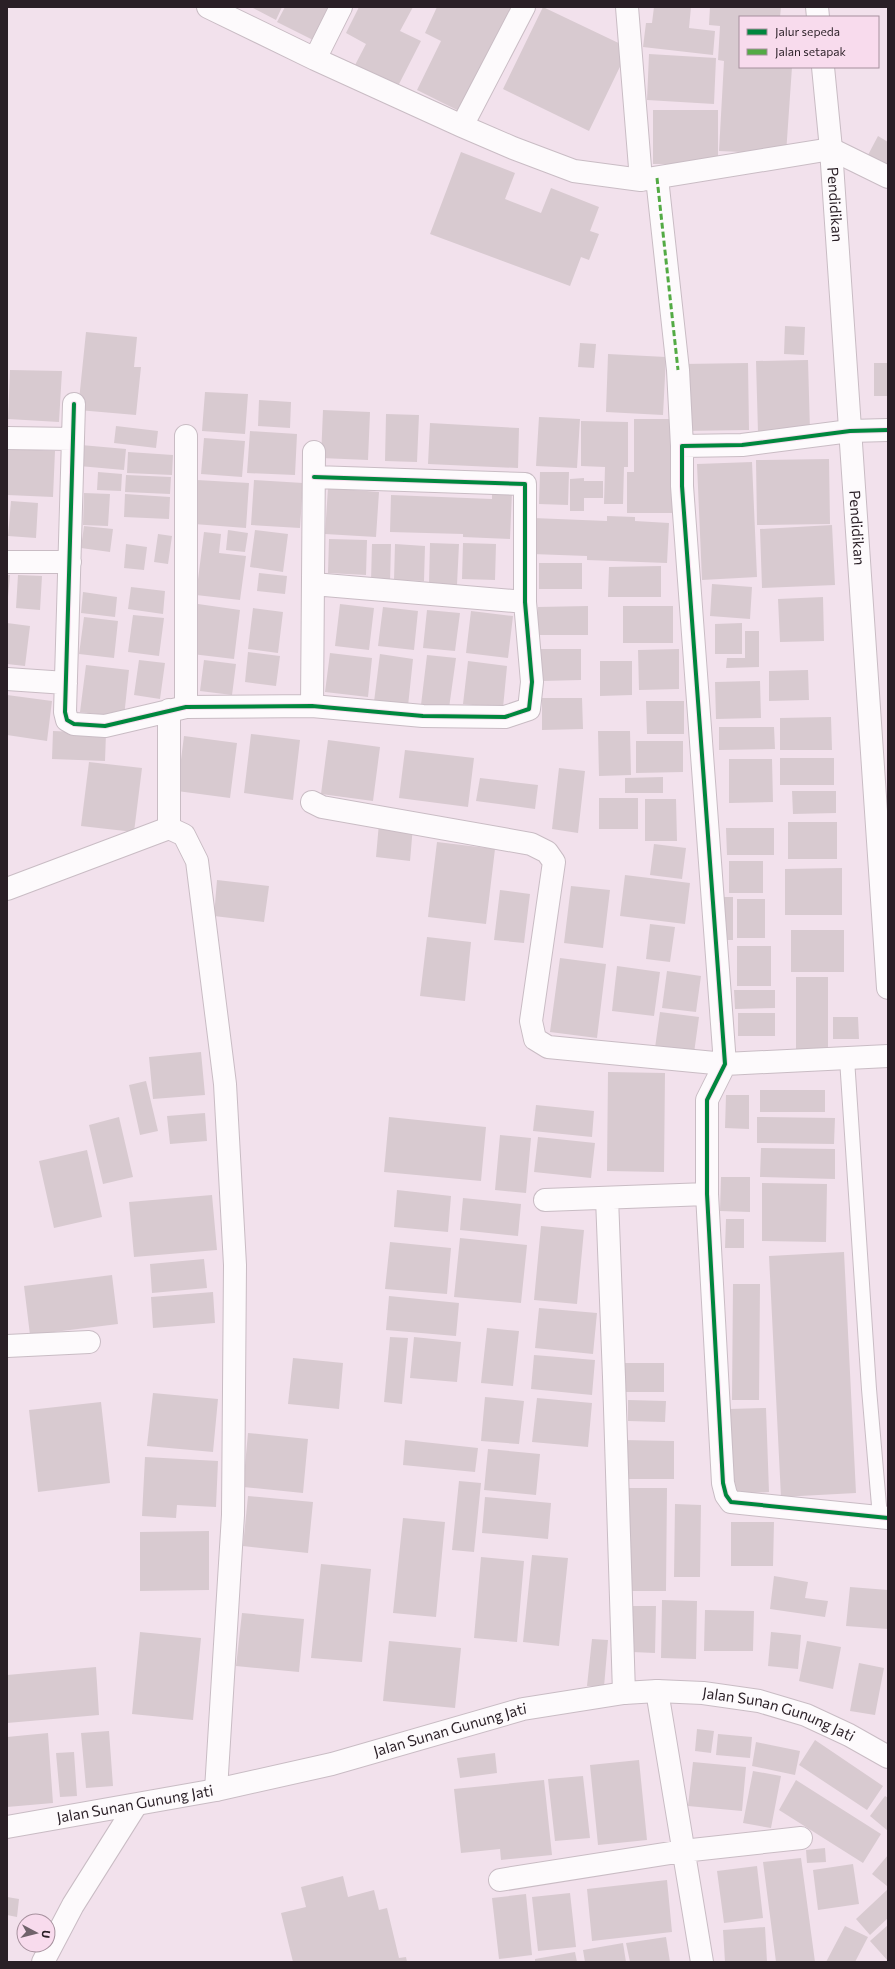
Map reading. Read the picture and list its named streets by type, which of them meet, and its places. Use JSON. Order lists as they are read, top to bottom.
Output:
{
  "streets": {
    "street": ["Pendidikan", "Jalan Sunan Gunung Jati"]
  },
  "legend": ["Jalur sepeda", "Jalan setapak"],
  "north": "right"
}
